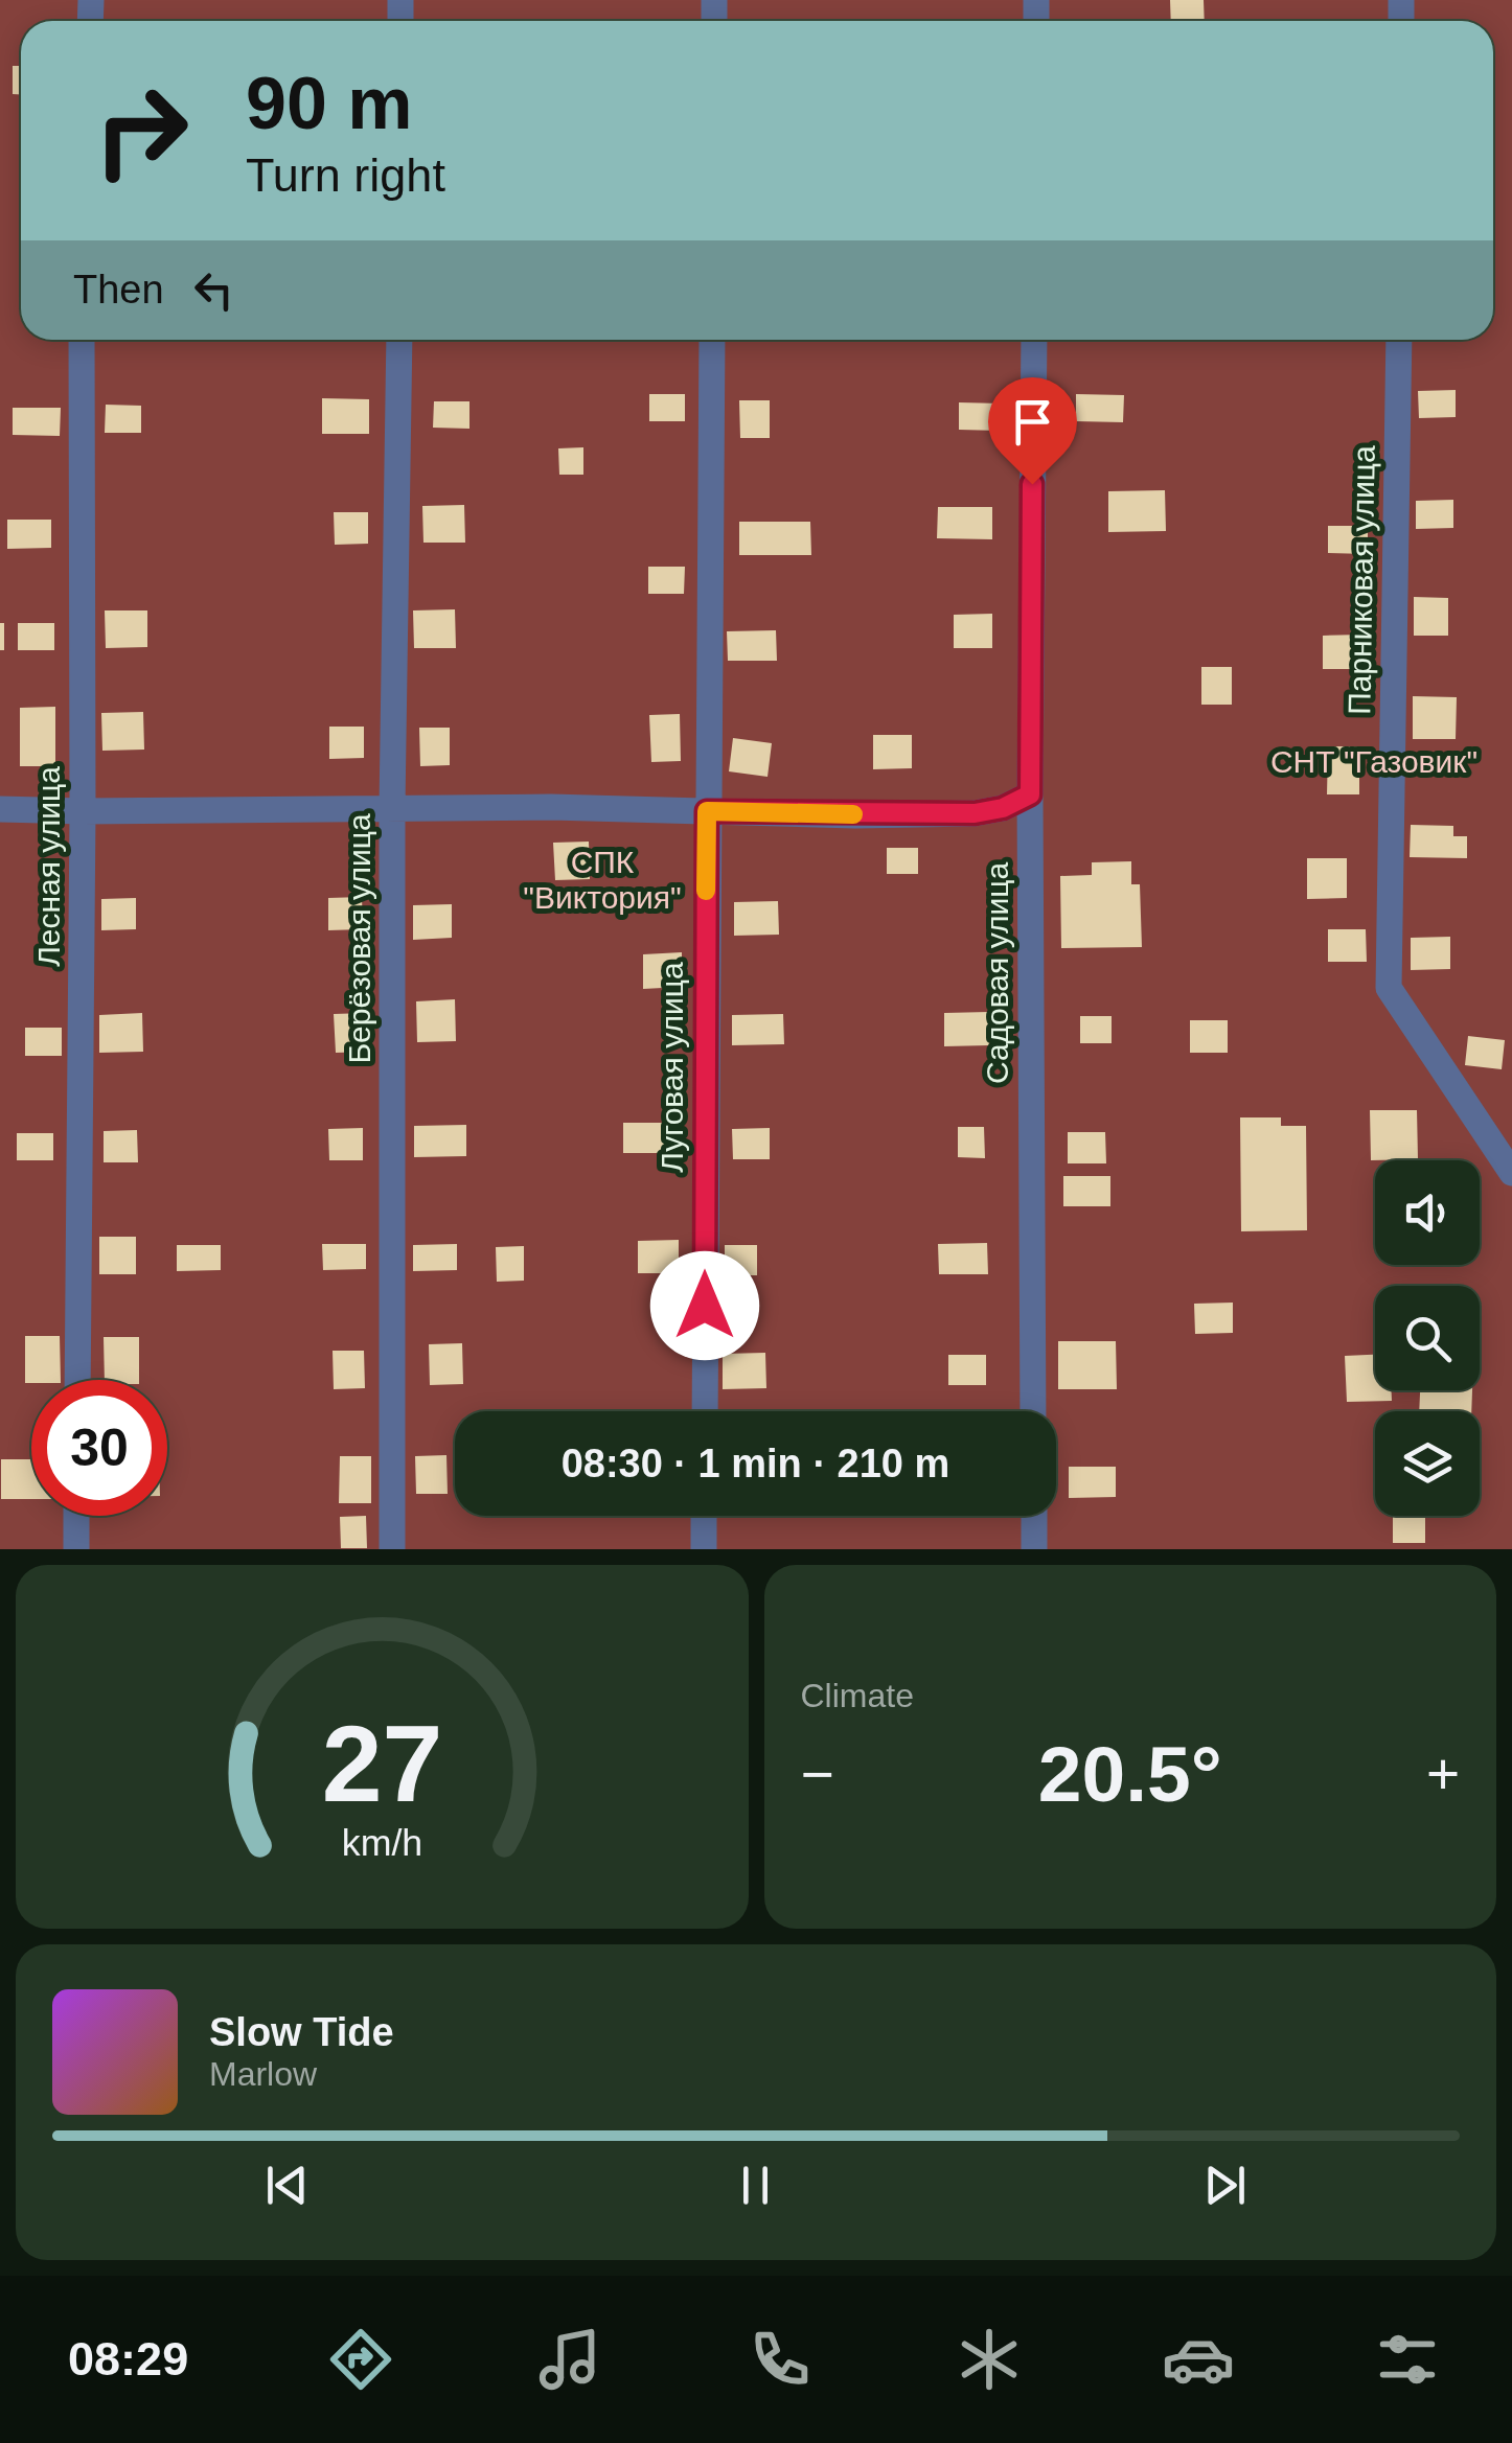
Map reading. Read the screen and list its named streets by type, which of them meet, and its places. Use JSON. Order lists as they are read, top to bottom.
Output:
{
  "streets": {
    "street": [
      "Парниковая улица",
      "Лесная улица",
      "Берёзовая улица",
      "Садовая улица",
      "Луговая улица"
    ]
  },
  "parks": ["СНТ \"Газовик\"", "СПК \"Виктория\""],
  "page": {
    "turn": ["90 m", "Turn right"],
    "then": "Then",
    "limit": "30",
    "trip": "08:30 · 1 min · 210 m",
    "tile": "Climate",
    "heat": ["−", "20.5°", "+"],
    "song": ["Slow Tide", "Marlow"],
    "tabs": "08:29",
    "gauge": ["27", "km/h"]
  }
}
